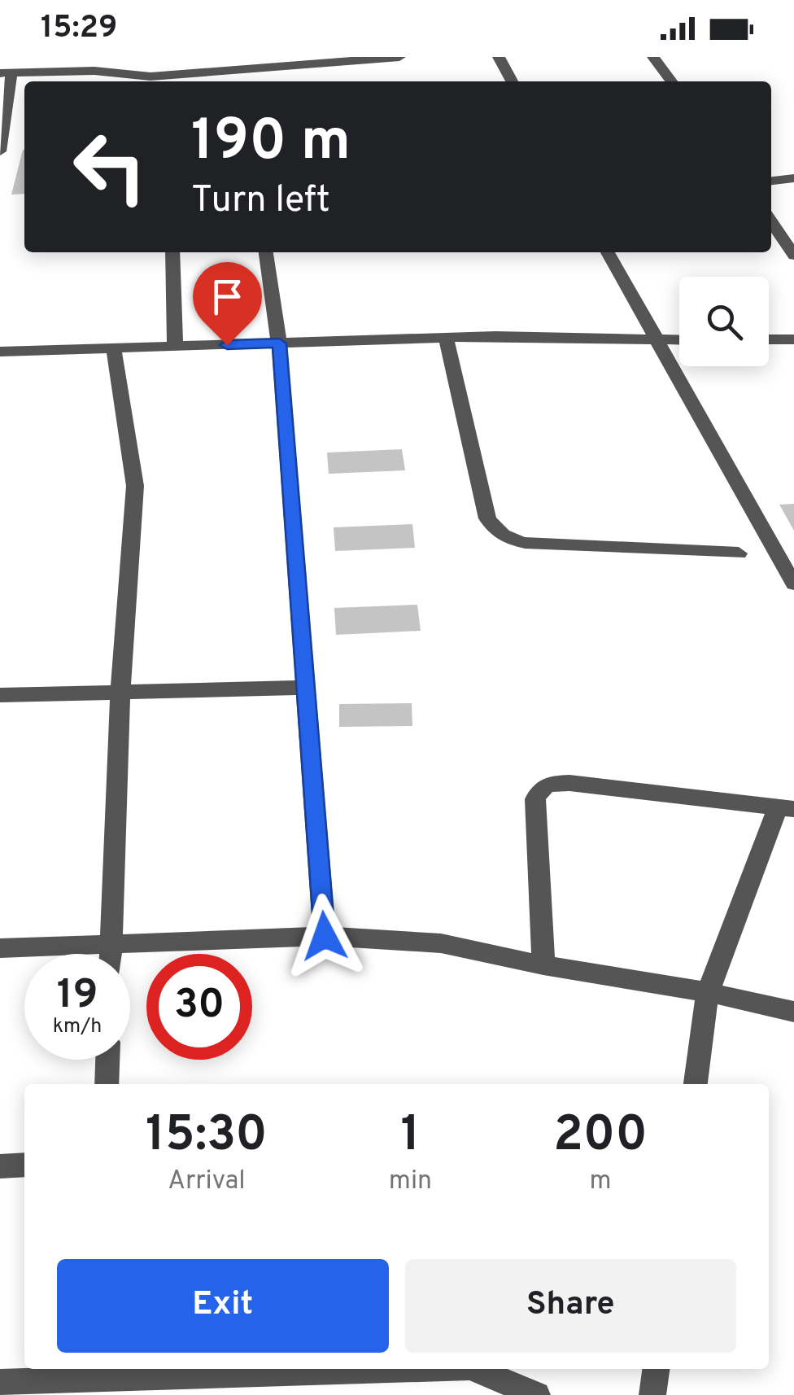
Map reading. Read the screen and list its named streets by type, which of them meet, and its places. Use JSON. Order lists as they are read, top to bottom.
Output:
{
  "page": {
    "status": "15:29",
    "turn": ["190 m", "Turn left"],
    "speed": "19 km/h",
    "limit": "30",
    "eta": [
      "15:30",
      "Arrival",
      "1",
      "min",
      "200",
      "m"
    ],
    "buttons": ["Exit", "Share"]
  }
}
